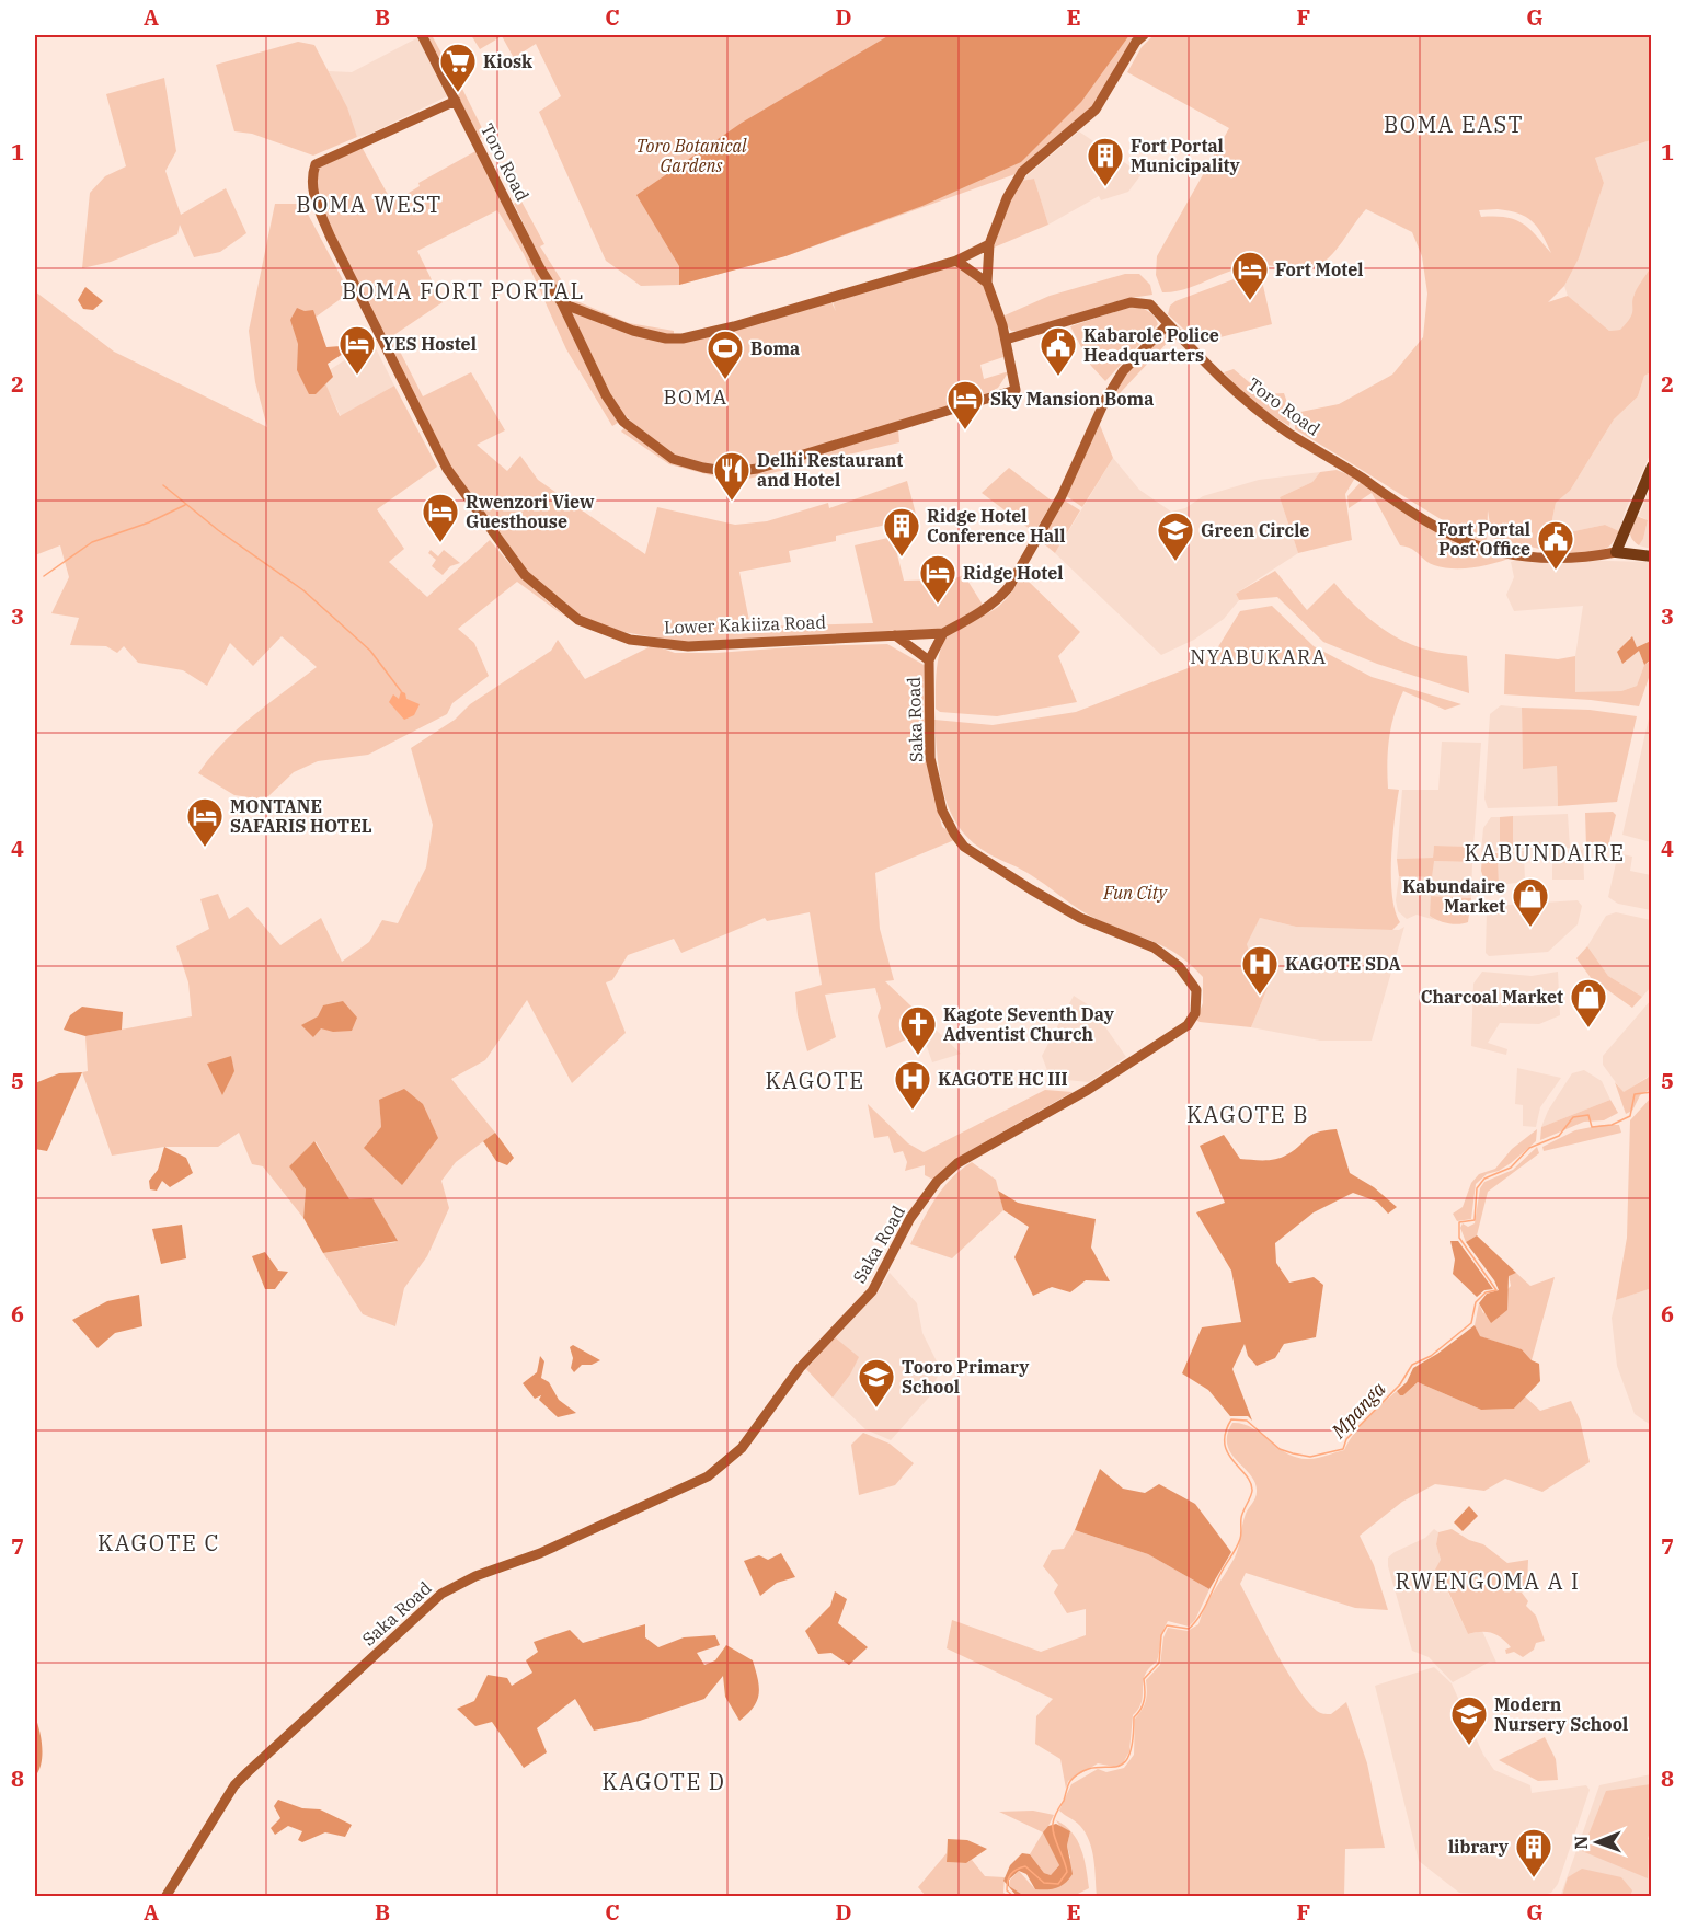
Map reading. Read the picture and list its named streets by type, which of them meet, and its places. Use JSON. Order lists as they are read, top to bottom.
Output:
{
  "streets": {
    "main road": ["Toro Road", "Lower Kakiiza Road", "Saka Road"]
  },
  "crossings": [
    ["Toro Road", "Lower Kakiiza Road"],
    ["Lower Kakiiza Road", "Saka Road"]
  ],
  "districts": [
    "BOMA EAST",
    "BOMA WEST",
    "BOMA FORT PORTAL",
    "BOMA",
    "NYABUKARA",
    "KABUNDAIRE",
    "KAGOTE",
    "KAGOTE B",
    "KAGOTE C",
    "RWENGOMA A I",
    "KAGOTE D"
  ],
  "water": ["Mpanga"],
  "parks": ["Toro Botanical Gardens", "Fun City"],
  "places": {
    "supermarket": ["Kiosk"],
    "building": ["Fort Portal Municipality", "Ridge Hotel Conference Hall", "library"],
    "hotel": [
      "Fort Motel",
      "YES Hostel",
      "Sky Mansion Boma",
      "Rwenzori View Guesthouse",
      "Ridge Hotel",
      "MONTANE SAFARIS HOTEL"
    ],
    "public building": ["Kabarole Police Headquarters", "Fort Portal Post Office"],
    "sports": ["Boma"],
    "restaurant": ["Delhi Restaurant and Hotel"],
    "school or university": ["Green Circle", "Tooro Primary School", "Modern Nursery School"],
    "shop": ["Kabundaire Market", "Charcoal Market"],
    "hospital": ["KAGOTE SDA", "KAGOTE HC III"],
    "church": ["Kagote Seventh Day Adventist Church"]
  },
  "north": "left",
  "grid": {
    "columns": [
      "A",
      "B",
      "C",
      "D",
      "E",
      "F",
      "G"
    ],
    "rows": [
      "1",
      "2",
      "3",
      "4",
      "5",
      "6",
      "7",
      "8"
    ]
  }
}
